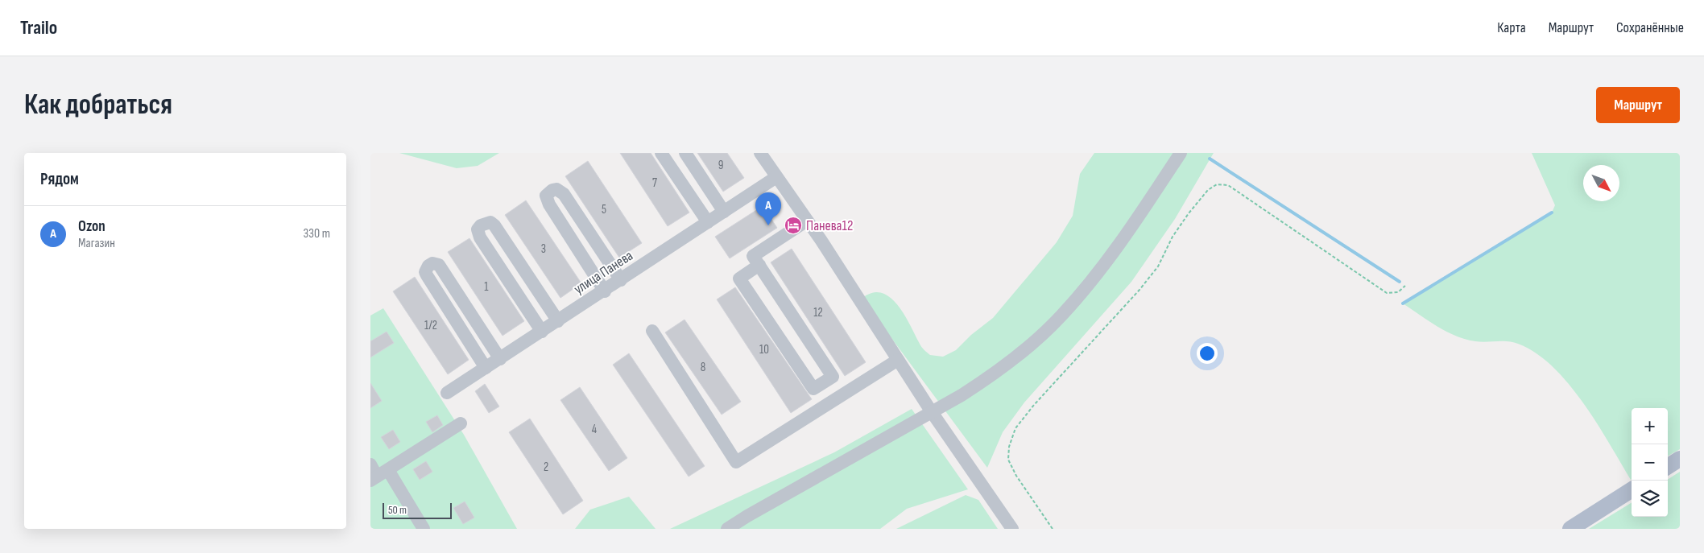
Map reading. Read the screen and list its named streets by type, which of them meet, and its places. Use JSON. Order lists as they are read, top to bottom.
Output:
{
  "streets": {
    "street": ["улица Панева"]
  },
  "places": {
    "hotel": ["Панева12"]
  },
  "house_numbers": [
    "9",
    "7",
    "5",
    "3",
    "1",
    "12",
    "1/2",
    "10",
    "8",
    "4",
    "2"
  ],
  "scale_bar": "50 m",
  "north": "bottom right",
  "page": {
    "header": "Trailo",
    "nav": ["Карта", "Маршрут", "Сохранённые"],
    "buttons": "Маршрут",
    "title": "Как добраться",
    "heading": "Рядом",
    "pins": "A",
    "list": [
      {
        "mark": "A",
        "name": "Ozon",
        "note": "Магазин",
        "value": "330 m"
      }
    ],
    "map_buttons": ["+", "−"],
    "scale": "50 m"
  }
}
